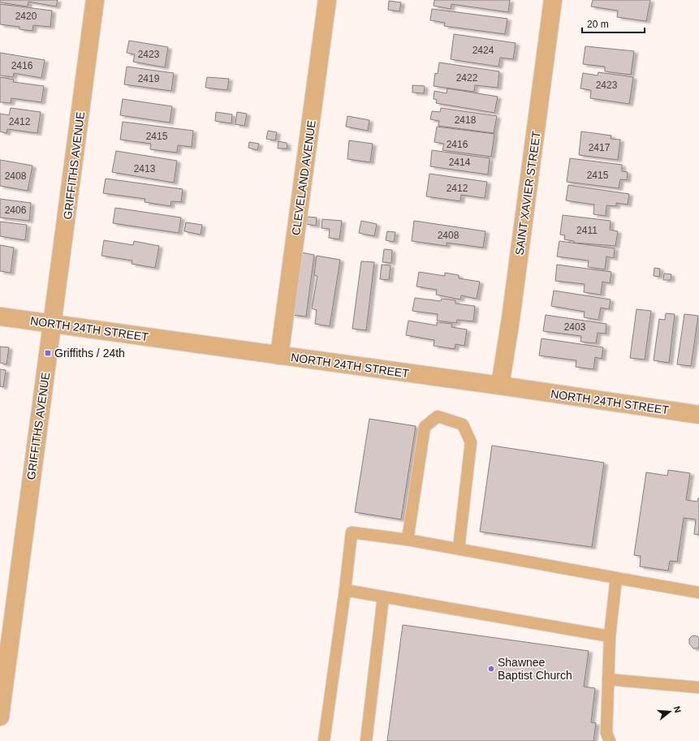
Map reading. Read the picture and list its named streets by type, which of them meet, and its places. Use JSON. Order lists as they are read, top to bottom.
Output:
{
  "streets": {
    "street": [
      "GRIFFITHS AVENUE",
      "CLEVELAND AVENUE",
      "SAINT XAVIER STREET",
      "NORTH 24TH STREET"
    ]
  },
  "crossings": [
    ["GRIFFITHS AVENUE", "NORTH 24TH STREET"],
    ["CLEVELAND AVENUE", "NORTH 24TH STREET"],
    ["SAINT XAVIER STREET", "NORTH 24TH STREET"]
  ],
  "places": {
    "transit": ["Griffiths / 24th"],
    "other": ["Shawnee Baptist Church"]
  },
  "house_numbers": [
    "2420",
    "2424",
    "2423",
    "2416",
    "2422",
    "2419",
    "2423",
    "2418",
    "2412",
    "2415",
    "2416",
    "2417",
    "2414",
    "2413",
    "2415",
    "2408",
    "2412",
    "2406",
    "2411",
    "2408",
    "2403"
  ],
  "scale_bar": "20 m",
  "north": "right"
}
